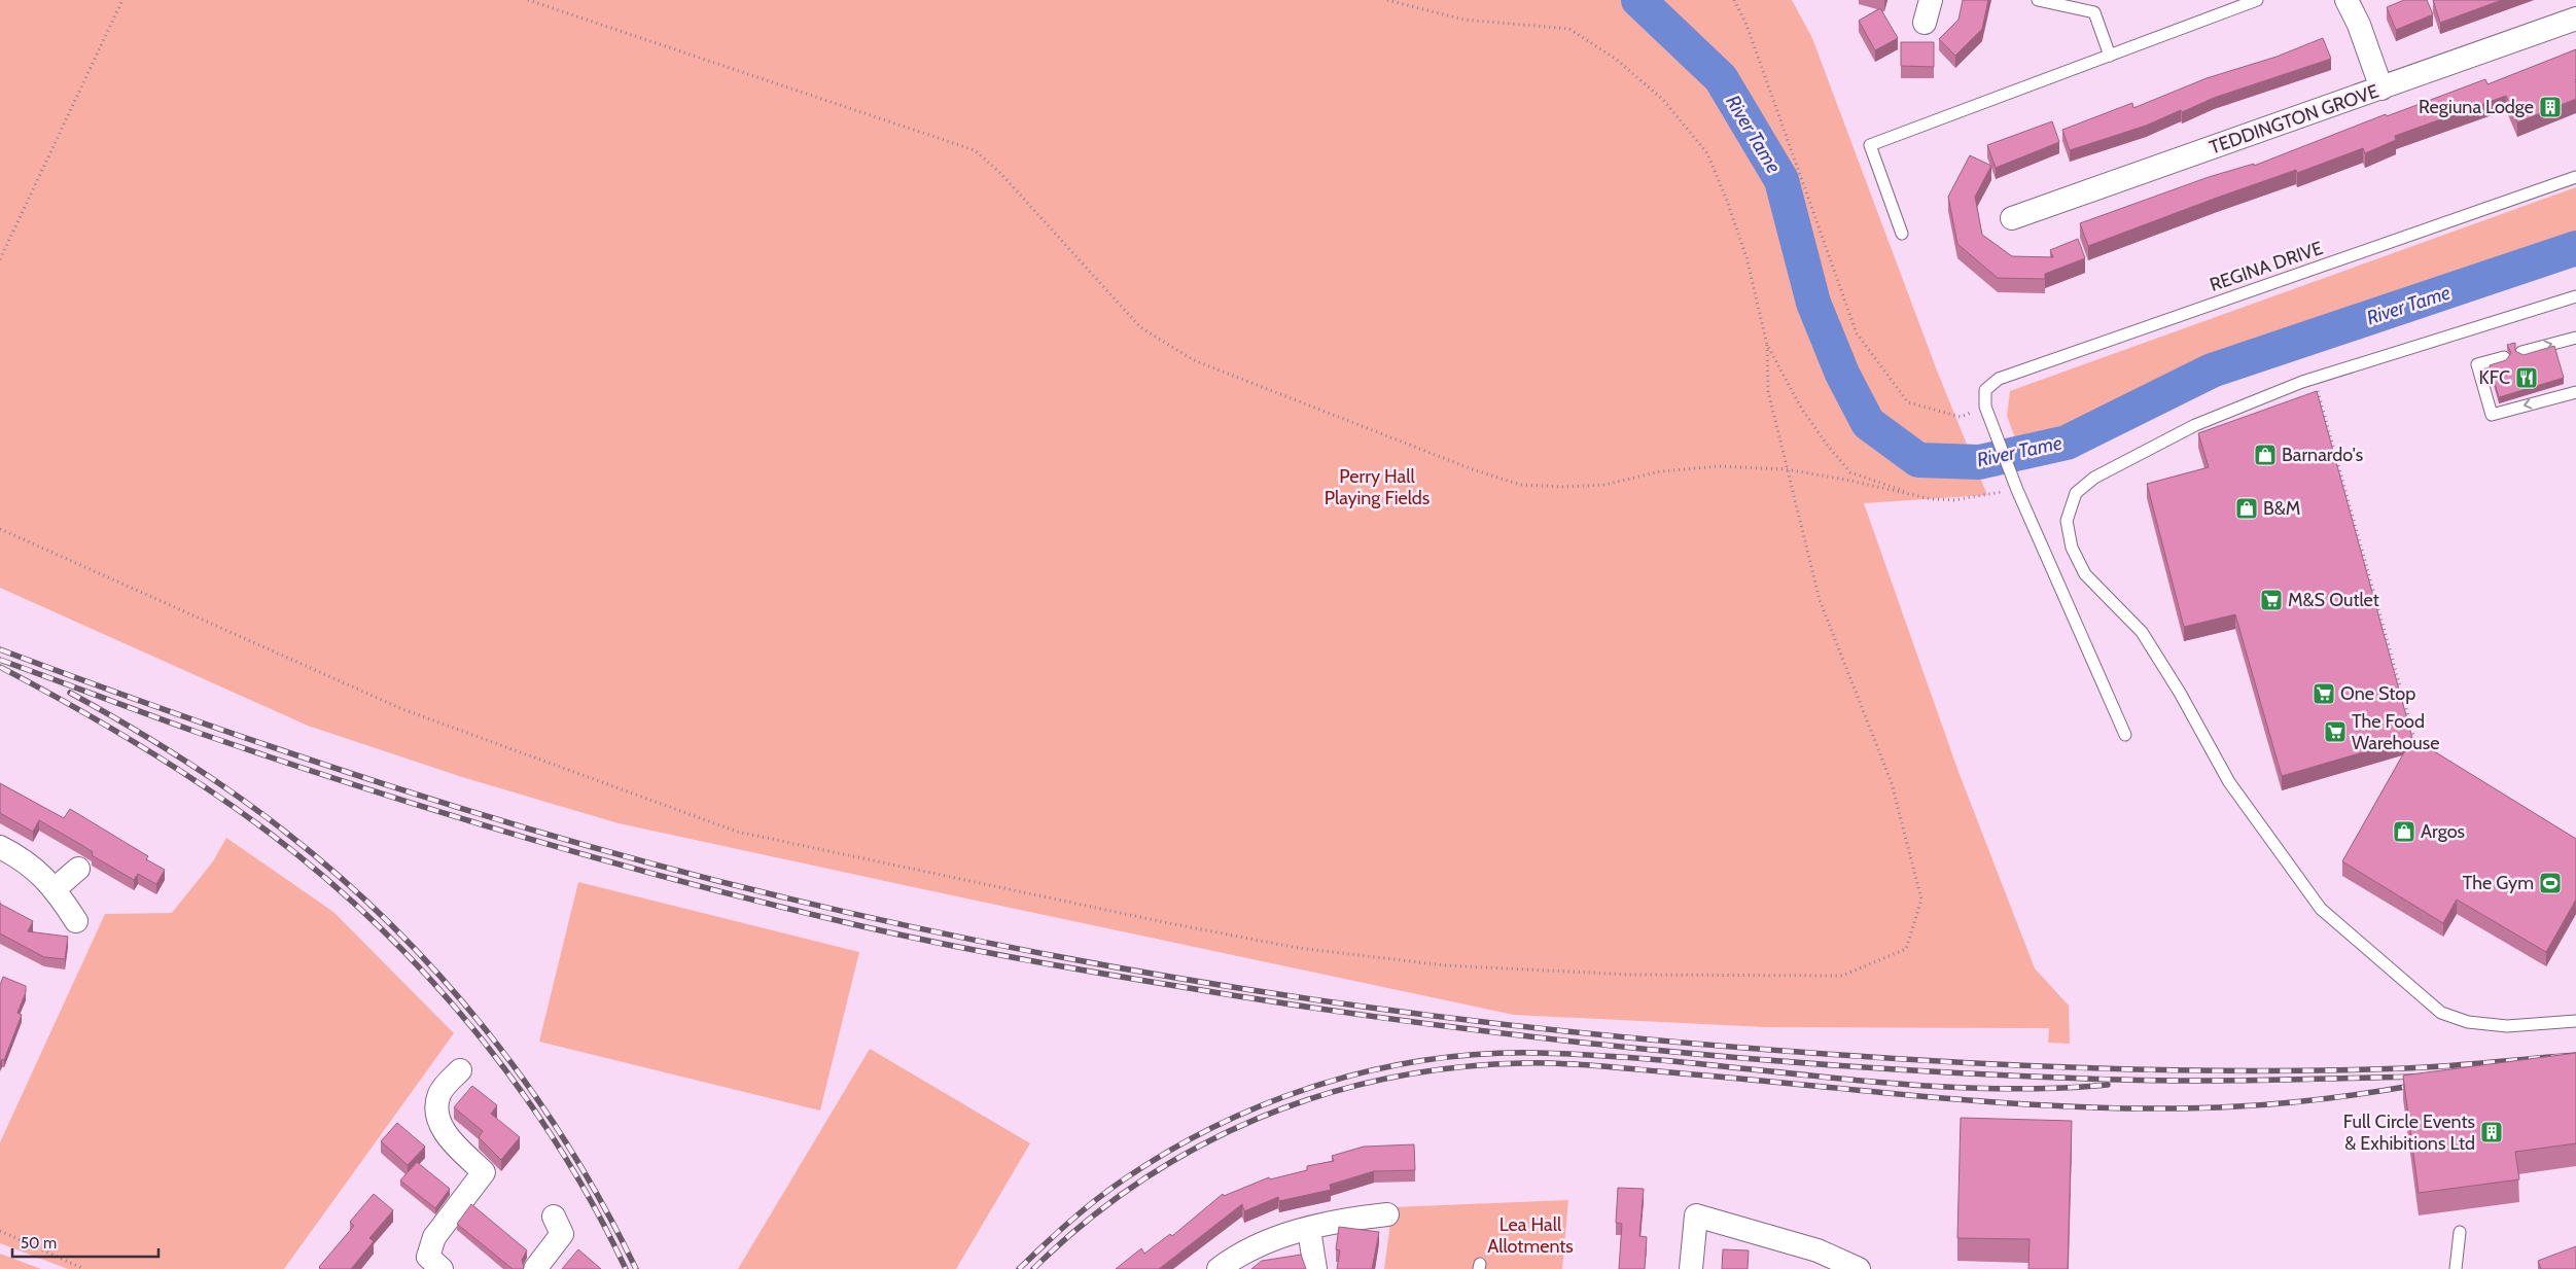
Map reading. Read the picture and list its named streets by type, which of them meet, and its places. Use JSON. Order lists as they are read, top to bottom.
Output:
{
  "streets": {
    "street": ["TEDDINGTON GROVE"],
    "lane": ["REGINA DRIVE"]
  },
  "water": ["River Tame"],
  "parks": ["Perry Hall Playing Fields", "Lea Hall Allotments"],
  "places": {
    "building": ["Regiuna Lodge", "Full Circle Events & Exhibitions Ltd"],
    "restaurant": ["KFC"],
    "shop": ["Barnardo's", "B&M", "Argos"],
    "supermarket": ["M&S Outlet", "One Stop", "The Food Warehouse"],
    "sports": ["The Gym"]
  },
  "scale_bar": "50 m"
}
